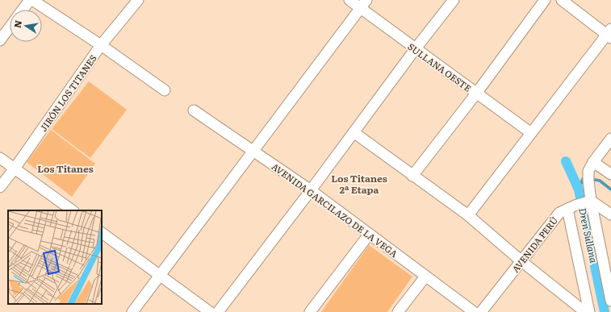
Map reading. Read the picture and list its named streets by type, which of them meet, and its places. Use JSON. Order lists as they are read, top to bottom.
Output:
{
  "streets": {
    "street": [
      "SULLANA OESTE",
      "JIRÓN LOS TITANES",
      "AVENIDA GARCILAZO DE LA VEGA",
      "AVENIDA PERÚ"
    ]
  },
  "districts": ["Los Titanes", "Los Titanes 2ª Etapa"],
  "water": ["Dren Sullana"],
  "north": "left"
}
